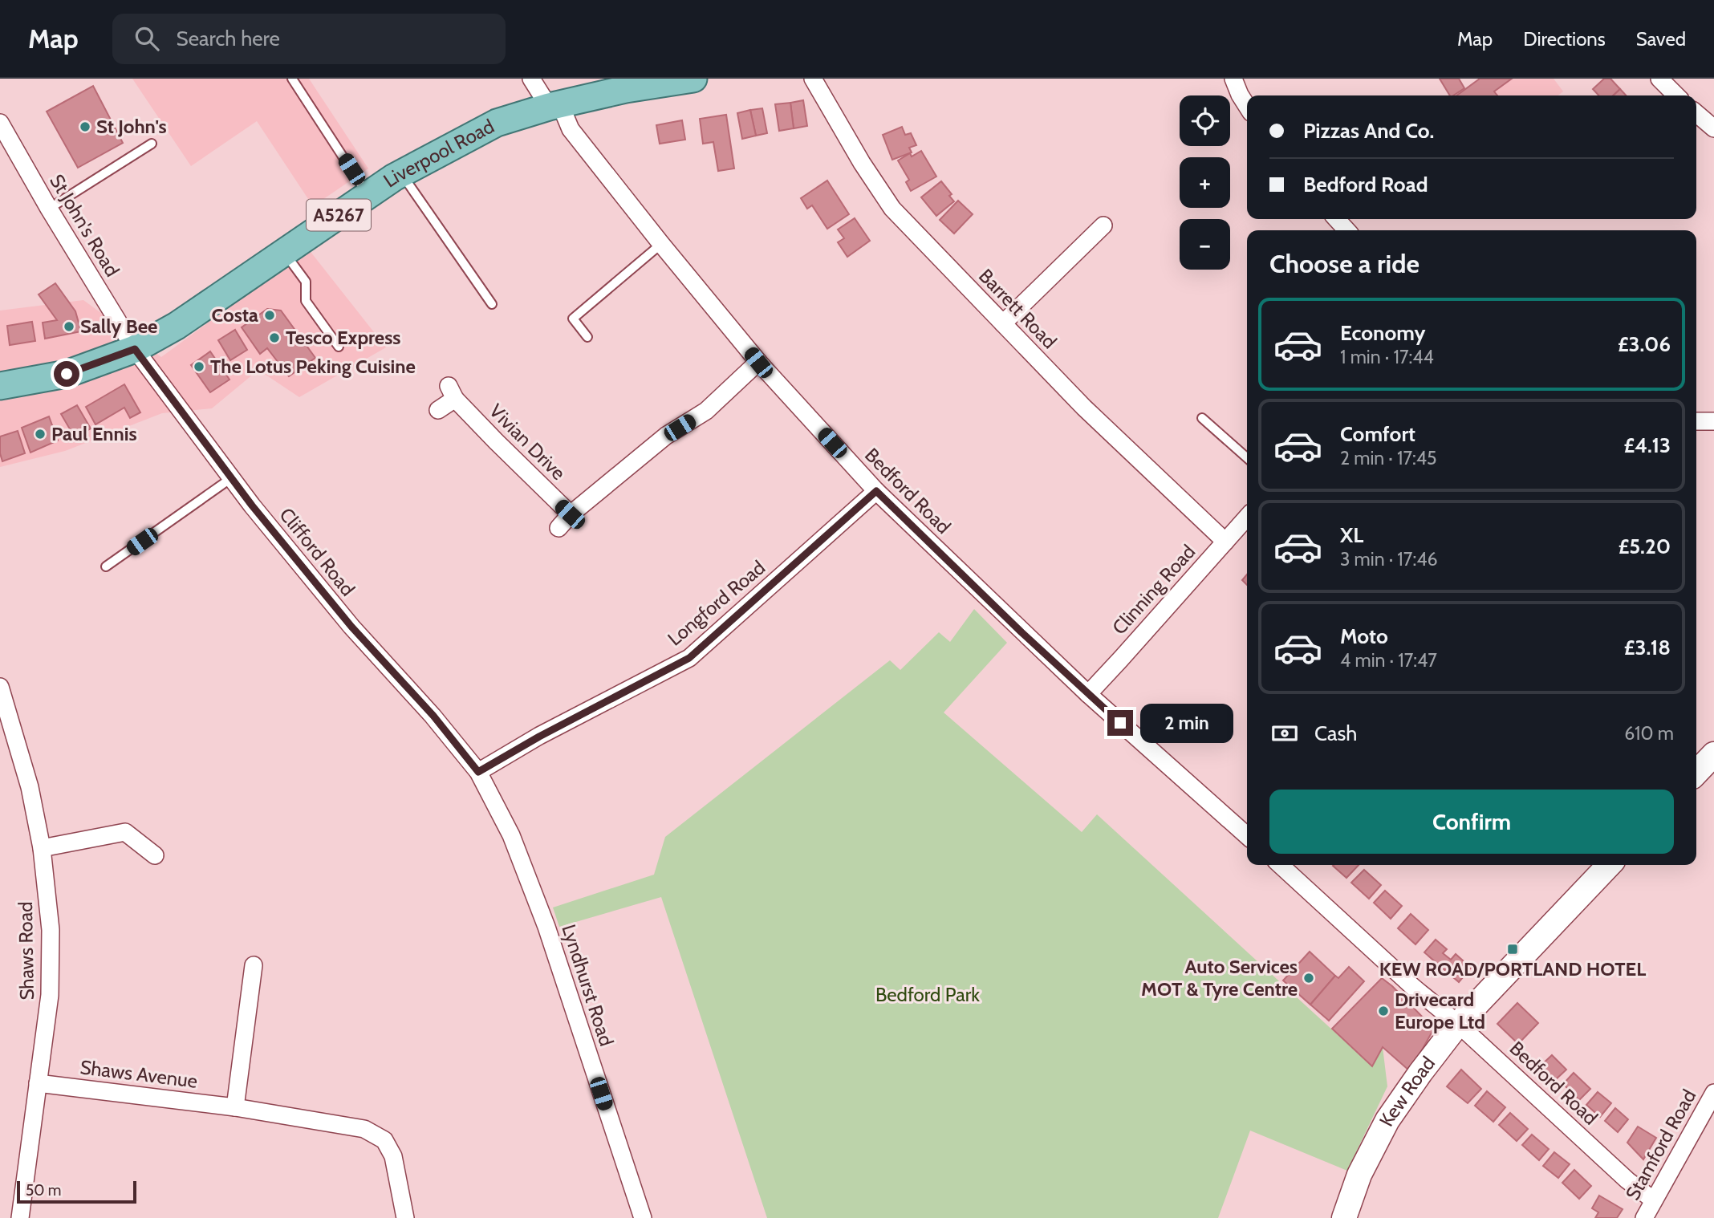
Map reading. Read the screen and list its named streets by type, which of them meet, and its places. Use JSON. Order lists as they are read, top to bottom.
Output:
{
  "streets": {
    "main road": ["Liverpool Road", "A5267", "Kew Road"],
    "street": [
      "St John's Road",
      "Barrett Road",
      "Vivian Drive",
      "Bedford Road",
      "Clifford Road",
      "Clinning Road",
      "Longford Road",
      "Shaws Road",
      "Lyndhurst Road",
      "Shaws Avenue",
      "Stamford Road"
    ]
  },
  "crossings": [
    ["Liverpool Road", "St John's Road"],
    ["Liverpool Road", "Bedford Road"],
    ["Liverpool Road", "Clifford Road"],
    ["St John's Road", "Clifford Road"],
    ["Barrett Road", "Clinning Road"],
    ["Bedford Road", "Clinning Road"],
    ["Bedford Road", "Longford Road"],
    ["Bedford Road", "Kew Road"],
    ["Bedford Road", "Stamford Road"],
    ["Clifford Road", "Longford Road"],
    ["Clifford Road", "Lyndhurst Road"],
    ["Longford Road", "Lyndhurst Road"],
    ["Shaws Road", "Shaws Avenue"]
  ],
  "parks": ["Bedford Park"],
  "places": {
    "other": [
      "St John's",
      "Costa",
      "Sally Bee",
      "Tesco Express",
      "The Lotus Peking Cuisine",
      "Paul Ennis",
      "Auto Services MOT & Tyre Centre",
      "Drivecard Europe Ltd"
    ],
    "transit": ["KEW ROAD/PORTLAND HOTEL"]
  },
  "scale_bar": "50 m",
  "page": {
    "header": "Map",
    "search": "Search here",
    "nav": ["Map", "Directions", "Saved"],
    "map_buttons": ["+", "−"],
    "banner": ["Pizzas And Co.", "Bedford Road"],
    "heading": "Choose a ride",
    "list": [
      {
        "name": "Economy",
        "note": "1 min · 17:44",
        "value": "£3.06"
      },
      {
        "name": "Comfort",
        "note": "2 min · 17:45",
        "value": "£4.13"
      },
      {
        "name": "XL",
        "note": "3 min · 17:46",
        "value": "£5.20"
      },
      {
        "name": "Moto",
        "note": "4 min · 17:47",
        "value": "£3.18"
      }
    ],
    "pay": ["Cash", "610 m"],
    "bubble": "2 min",
    "buttons": "Confirm",
    "scale": "50 m"
  }
}
